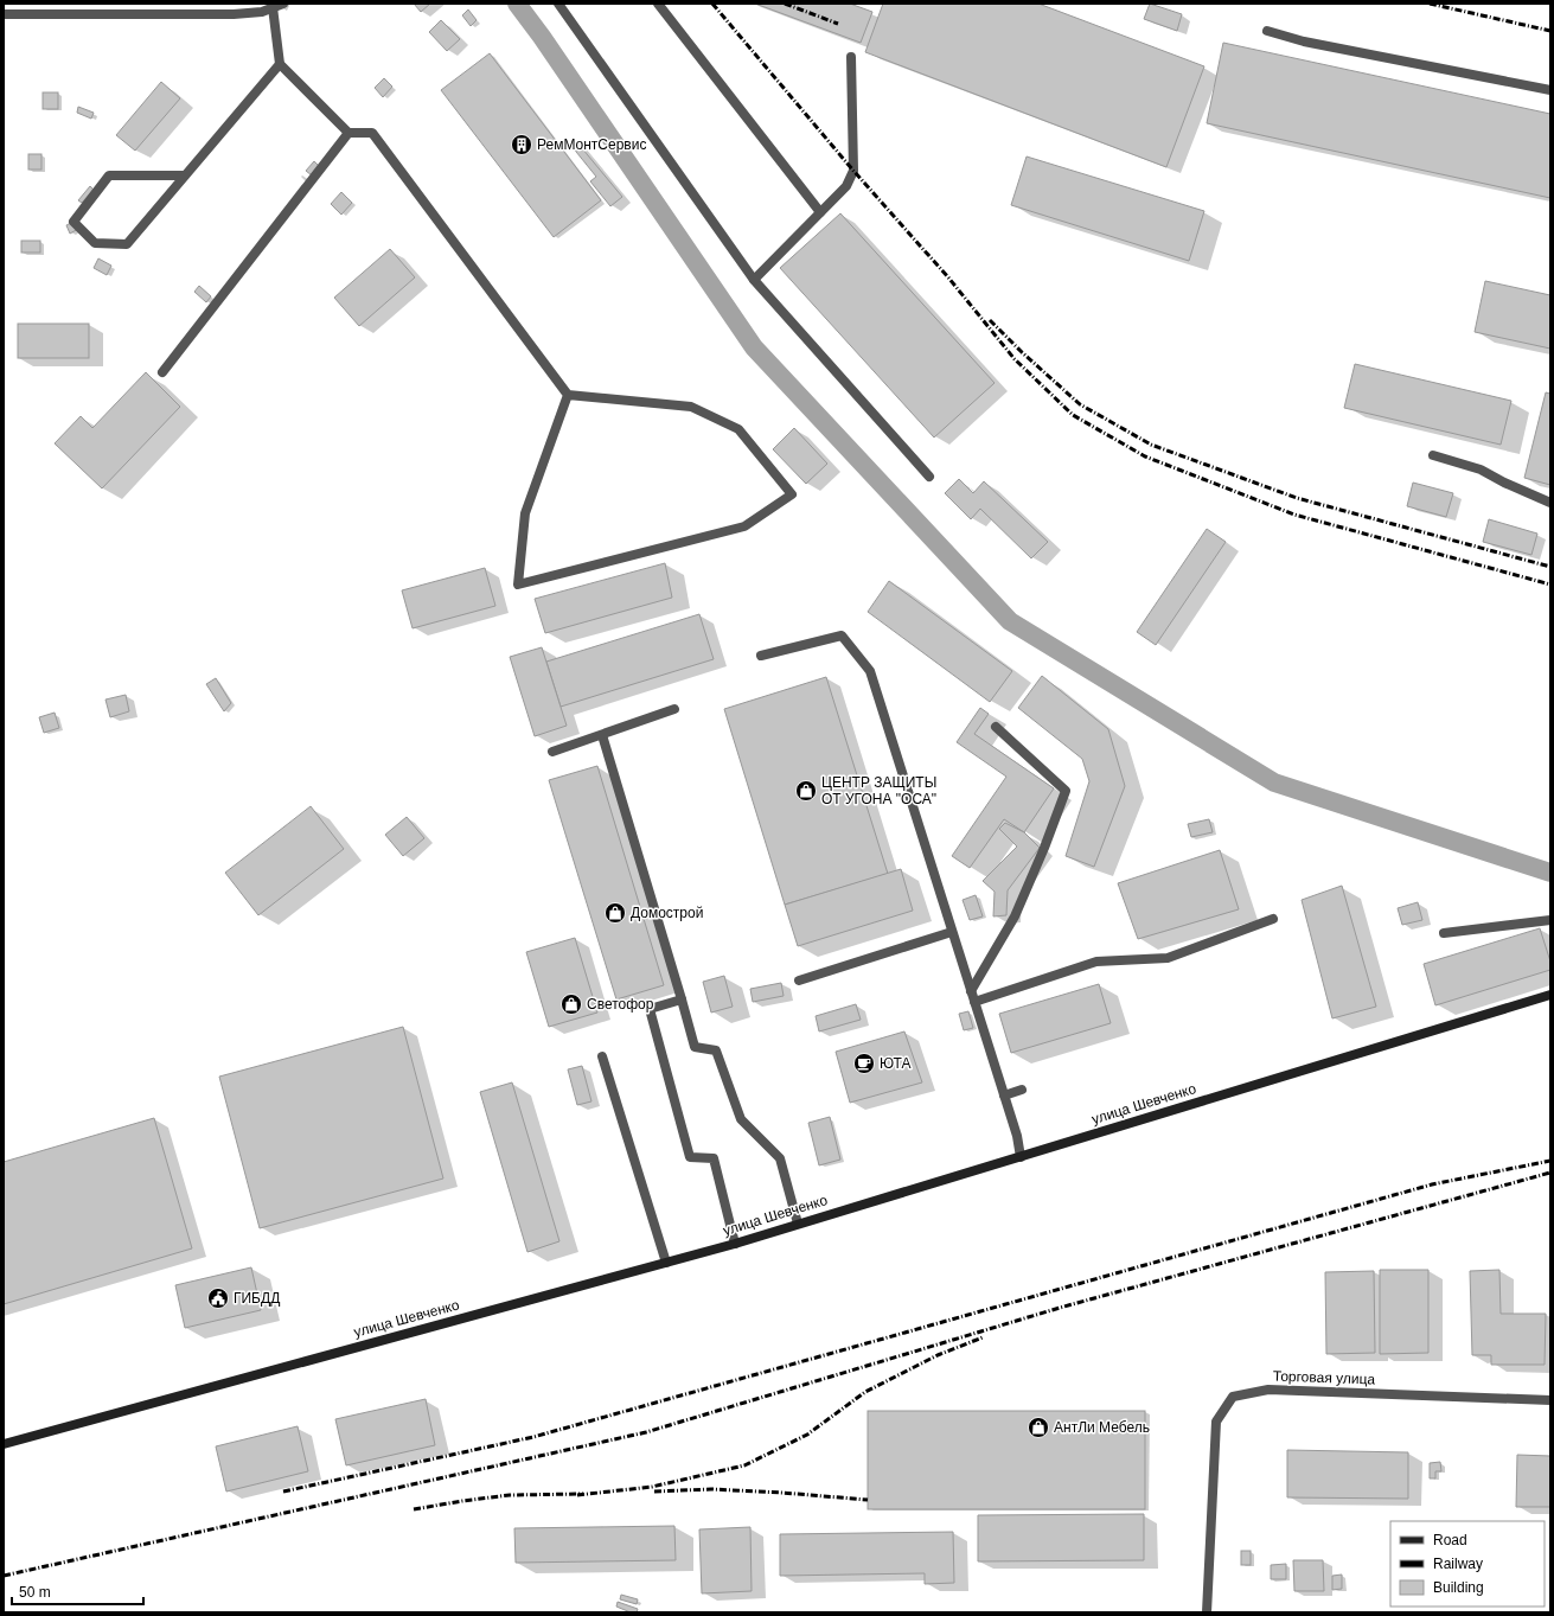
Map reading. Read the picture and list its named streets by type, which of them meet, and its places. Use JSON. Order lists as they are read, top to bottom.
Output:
{
  "streets": {
    "street": ["улица Шевченко", "Торговая улица"]
  },
  "places": {
    "building": ["РемМонтСервис"],
    "shop": [
      "ЦЕНТР ЗАЩИТЫ ОТ УГОНА \"ОСА\"",
      "Домострой",
      "Светофор",
      "АнтЛи Мебель"
    ],
    "cafe": ["ЮТА"],
    "public building": ["ГИБДД"]
  },
  "legend": ["Road", "Railway", "Building"],
  "scale_bar": "50 m"
}
